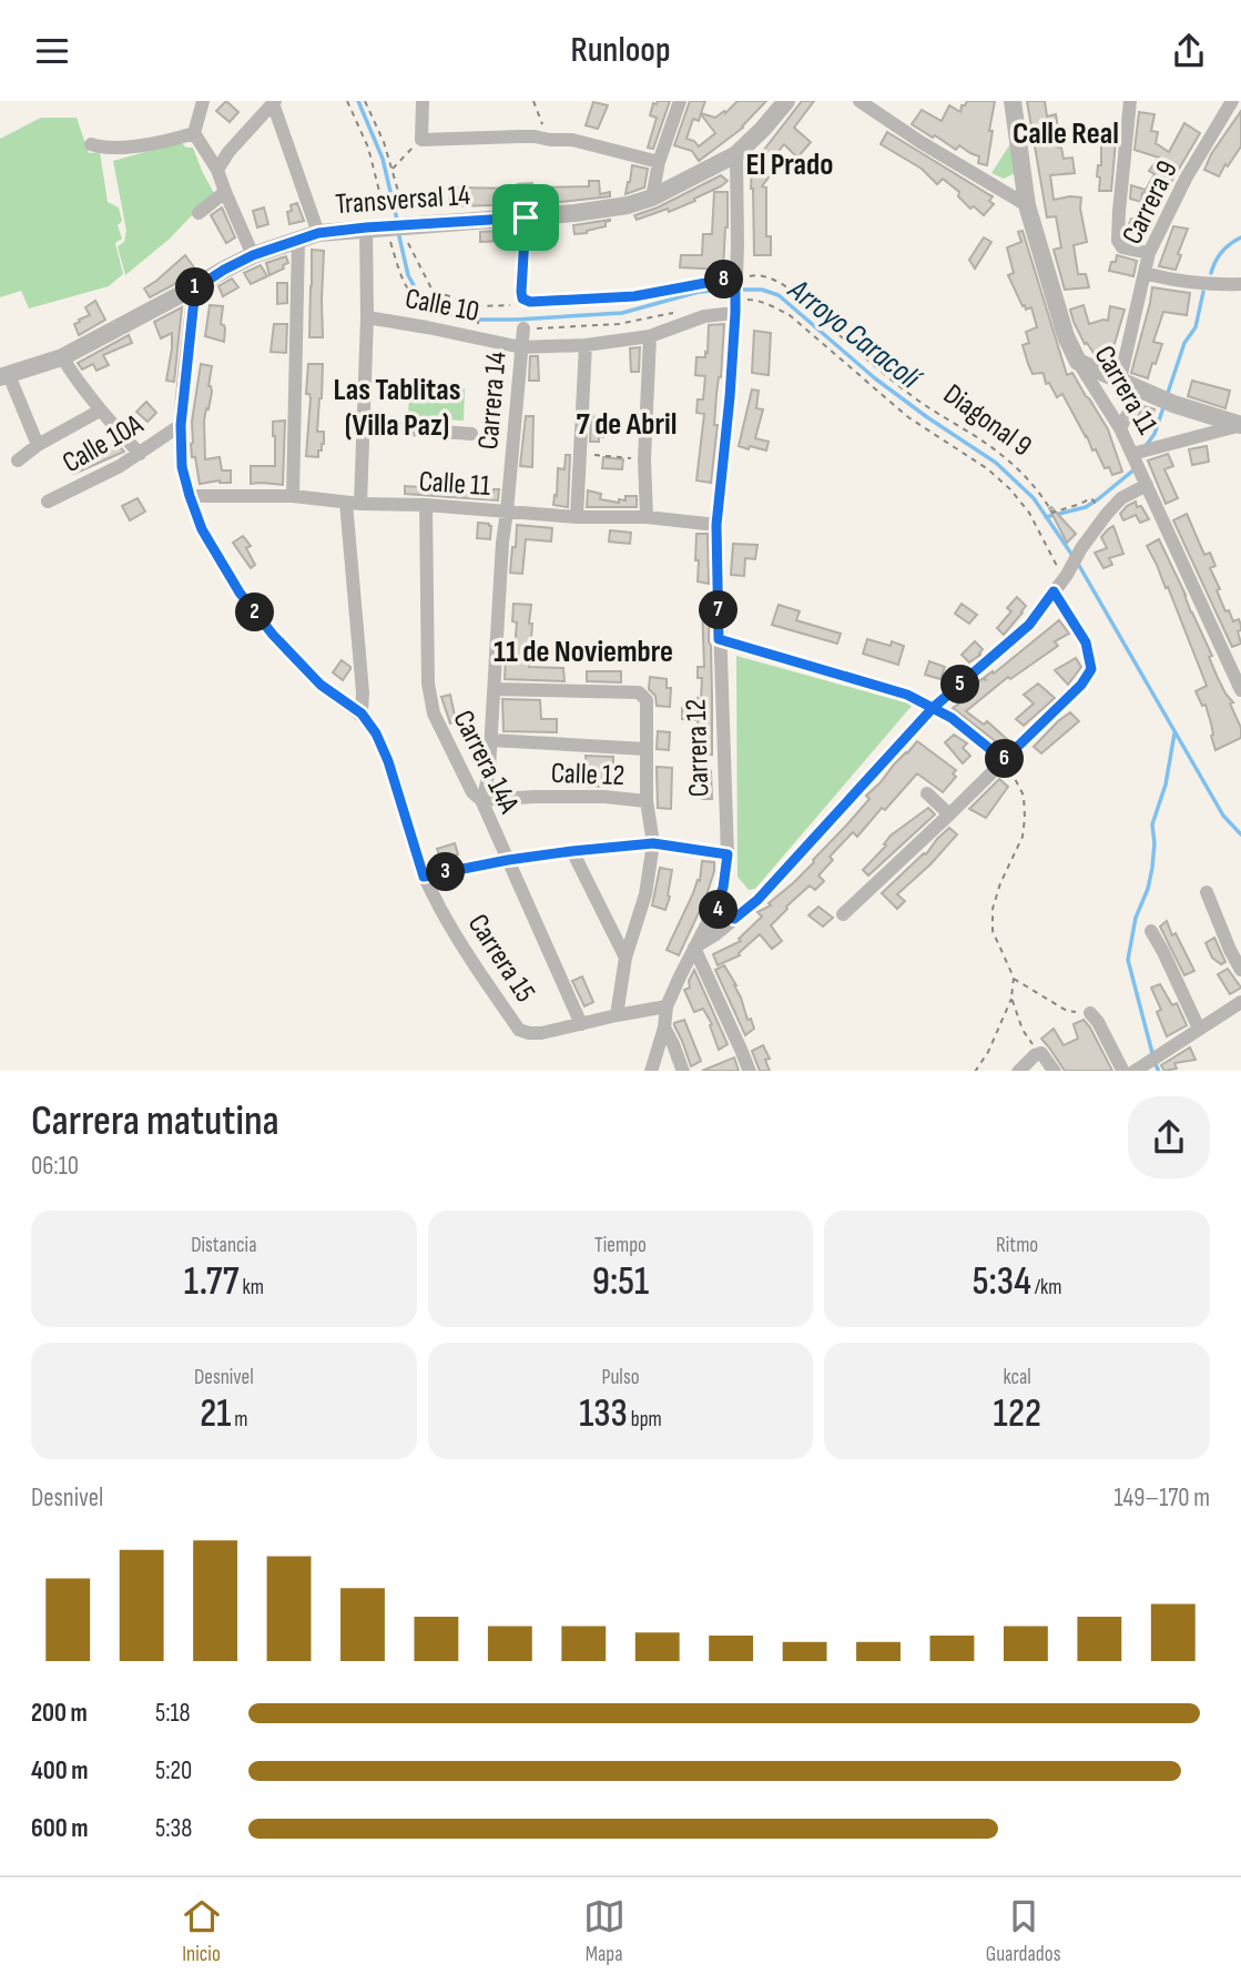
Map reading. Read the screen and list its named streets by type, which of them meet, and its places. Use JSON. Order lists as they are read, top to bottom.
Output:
{
  "streets": {
    "street": [
      "Transversal 14",
      "Carrera 9",
      "Calle 10",
      "Carrera 11",
      "Carrera 14",
      "Calle 10A",
      "Calle 11",
      "Carrera 12",
      "Carrera 14A",
      "Calle 12",
      "Carrera 15"
    ],
    "path": ["Diagonal 9"]
  },
  "crossings": [
    ["Transversal 14", "Carrera 12"],
    ["Transversal 14", "Carrera 15"],
    ["Calle 10", "Carrera 14"],
    ["Calle 10", "Diagonal 9"],
    ["Calle 10", "Carrera 12"],
    ["Carrera 14", "Calle 11"],
    ["Carrera 14", "Carrera 14A"],
    ["Carrera 14", "Calle 12"],
    ["Diagonal 9", "Carrera 12"],
    ["Calle 10A", "Carrera 15"],
    ["Calle 11", "Carrera 12"],
    ["Calle 11", "Carrera 14A"],
    ["Calle 11", "Carrera 15"],
    ["Carrera 14A", "Calle 12"],
    ["Carrera 14A", "Carrera 15"]
  ],
  "districts": [
    "Calle Real",
    "El Prado",
    "Las Tablitas (Villa Paz)",
    "7 de Abril",
    "11 de Noviembre"
  ],
  "water": ["Arroyo Caracolí"],
  "page": {
    "header": "Runloop",
    "pins": [
      "8",
      "1",
      "7",
      "2",
      "5",
      "6",
      "3",
      "4"
    ],
    "heading": ["Carrera matutina", "06:10"],
    "stats": [
      ["Distancia", "1.77 km"],
      ["Tiempo", "9:51"],
      ["Ritmo", "5:34 /km"],
      ["Desnivel", "21 m"],
      ["Pulso", "133 bpm"],
      ["kcal", "122"]
    ],
    "chart": ["Desnivel", "149–170 m"],
    "list": [
      {
        "name": "200 m",
        "note": "5:18"
      },
      {
        "name": "400 m",
        "note": "5:20"
      },
      {
        "name": "600 m",
        "note": "5:38"
      }
    ],
    "tabs": ["Inicio", "Mapa", "Guardados"]
  }
}
